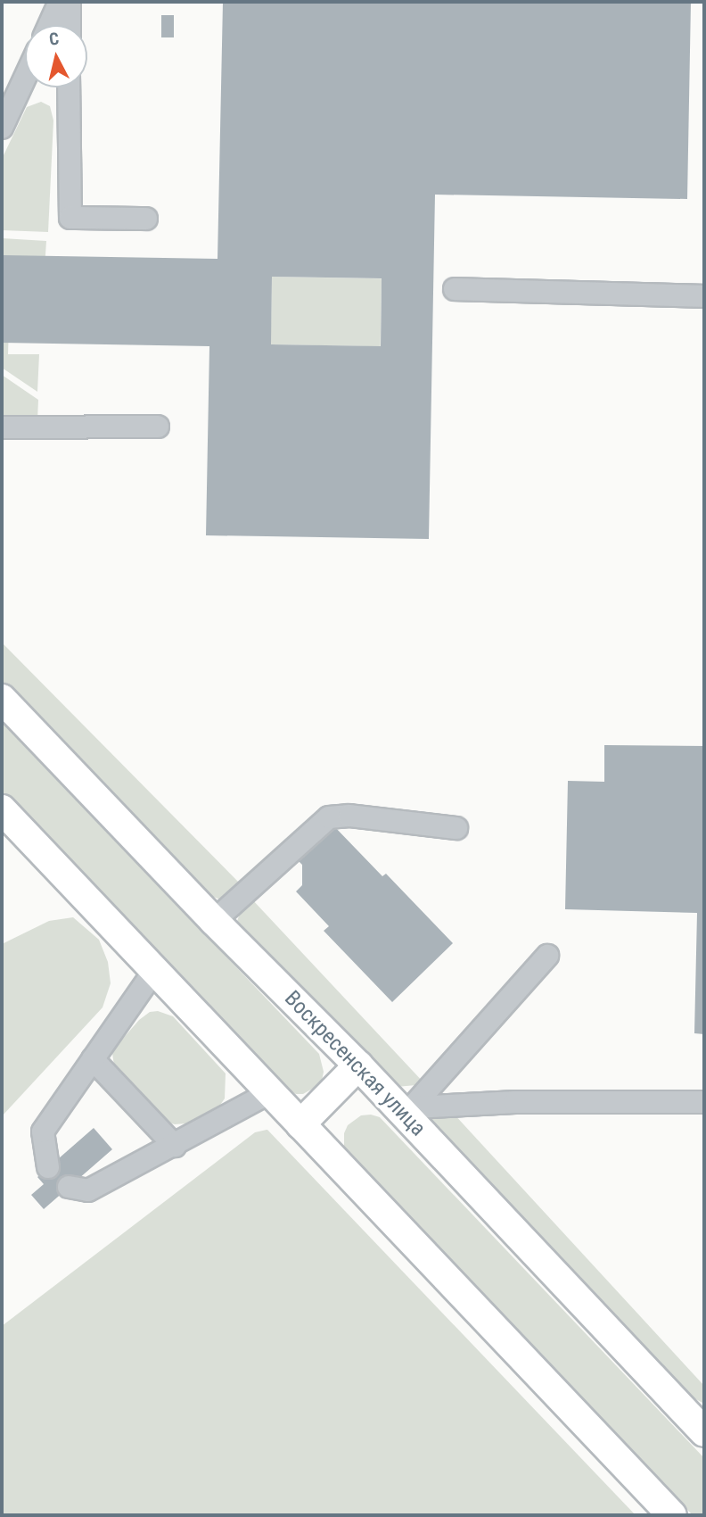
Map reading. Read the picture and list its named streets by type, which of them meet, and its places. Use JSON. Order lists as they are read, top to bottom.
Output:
{
  "streets": {
    "main road": ["Воскресенская улица"]
  },
  "north": "top"
}
